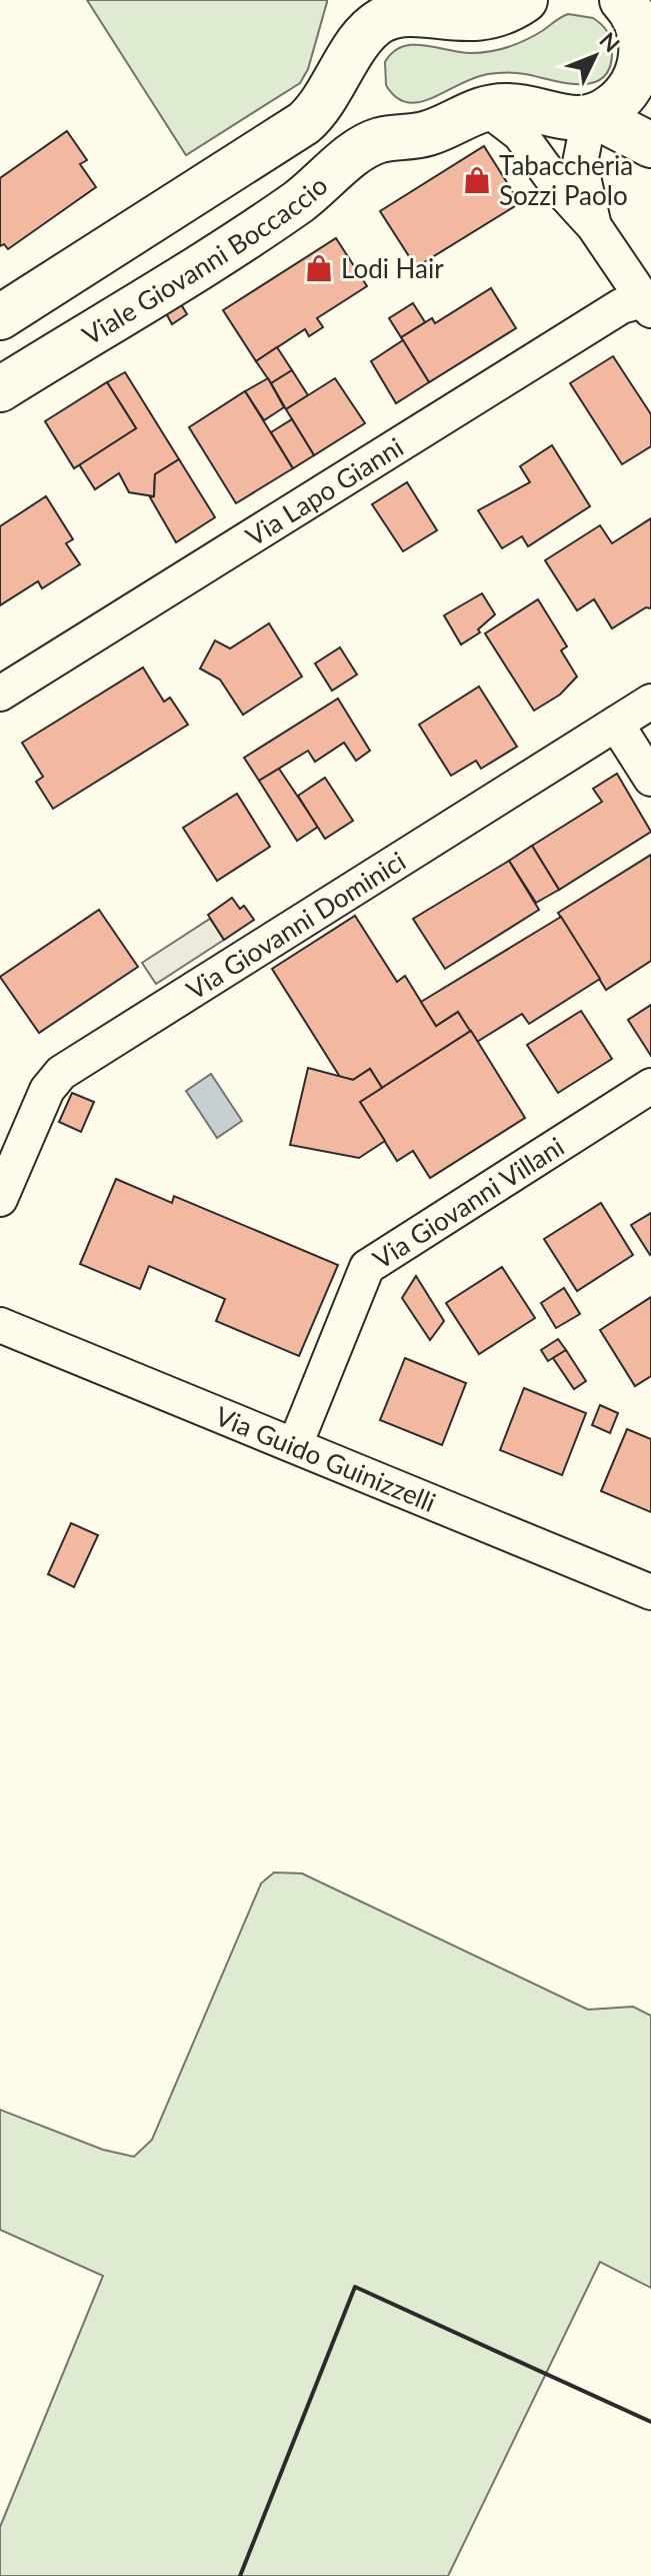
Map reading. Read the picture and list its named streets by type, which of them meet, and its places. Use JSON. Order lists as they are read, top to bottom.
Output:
{
  "streets": {
    "street": [
      "Viale Giovanni Boccaccio",
      "Via Lapo Gianni",
      "Via Giovanni Dominici",
      "Via Giovanni Villani",
      "Via Guido Guinizzelli"
    ]
  },
  "crossings": [
    ["Via Giovanni Villani", "Via Guido Guinizzelli"]
  ],
  "places": {
    "shop": ["Tabaccheria Sozzi Paolo", "Lodi Hair"]
  },
  "north": "top right"
}
